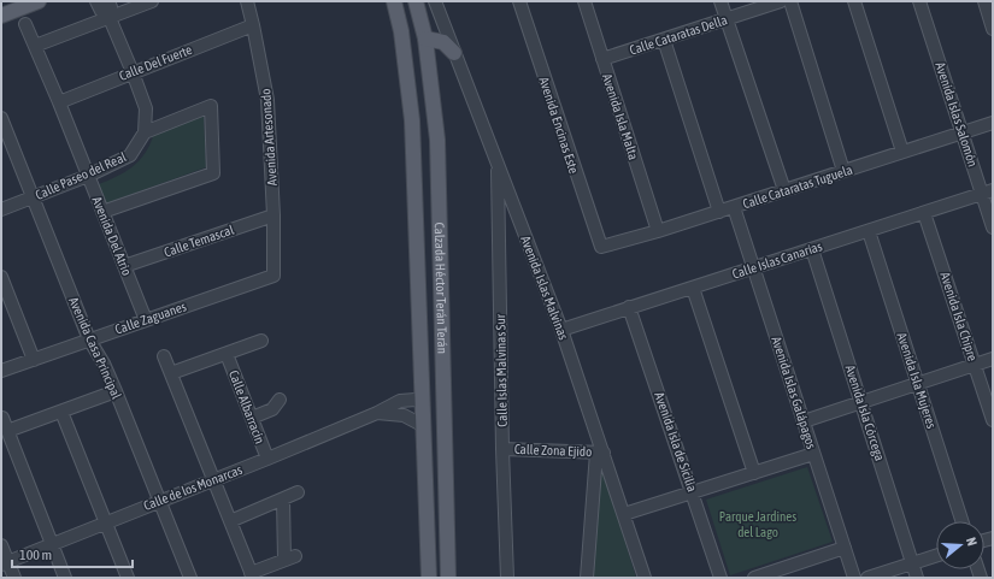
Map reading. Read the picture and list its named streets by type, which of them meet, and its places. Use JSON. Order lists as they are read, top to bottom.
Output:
{
  "streets": {
    "main road": ["Calzada Héctor Terán Terán"],
    "street": [
      "Calle Cataratas Della",
      "Calle Del Fuerte",
      "Avenida Islas Salomón",
      "Avenida Isla Malta",
      "Avenida Encinas Este",
      "Avenida Artesonado",
      "Calle Paseo del Real",
      "Calle Cataratas Tuguela",
      "Avenida Del Atrio",
      "Calle Temascal",
      "Calle Islas Canarias",
      "Avenida Islas Malvinas",
      "Avenida Isla Chipre",
      "Calle Zaguanes",
      "Avenida Casa Principal",
      "Calle Islas Malvinas Sur",
      "Avenida Isla Mujeres",
      "Avenida Islas Galápagos",
      "Calle Albarracín",
      "Avenida Isla Córcega",
      "Avenida Isla de Sicilia",
      "Calle Zona Ejido",
      "Calle de los Monarcas"
    ]
  },
  "crossings": [
    ["Calle Cataratas Della", "Avenida Isla Malta"],
    ["Calle Del Fuerte", "Avenida Artesonado"],
    ["Calle Del Fuerte", "Calle Paseo del Real"],
    ["Calle Del Fuerte", "Avenida Del Atrio"],
    ["Avenida Islas Salomón", "Calle Cataratas Tuguela"],
    ["Avenida Islas Salomón", "Calle Islas Canarias"],
    ["Avenida Isla Malta", "Calle Cataratas Tuguela"],
    ["Avenida Encinas Este", "Calle Cataratas Tuguela"],
    ["Avenida Artesonado", "Calle Temascal"],
    ["Avenida Artesonado", "Calle Zaguanes"],
    ["Calle Paseo del Real", "Avenida Del Atrio"],
    ["Calle Paseo del Real", "Avenida Casa Principal"],
    ["Calle Cataratas Tuguela", "Avenida Islas Galápagos"],
    ["Avenida Del Atrio", "Calle Temascal"],
    ["Avenida Del Atrio", "Calle Zaguanes"],
    ["Calle Islas Canarias", "Avenida Islas Malvinas"],
    ["Calle Islas Canarias", "Avenida Isla Chipre"],
    ["Calle Islas Canarias", "Avenida Isla Mujeres"],
    ["Calle Islas Canarias", "Avenida Islas Galápagos"],
    ["Calle Islas Canarias", "Avenida Isla Córcega"],
    ["Calle Islas Canarias", "Avenida Isla de Sicilia"],
    ["Avenida Islas Malvinas", "Calle Islas Malvinas Sur"],
    ["Avenida Islas Malvinas", "Calle Zona Ejido"],
    ["Calzada Héctor Terán Terán", "Calle de los Monarcas"],
    ["Calle Zaguanes", "Avenida Casa Principal"],
    ["Avenida Casa Principal", "Calle de los Monarcas"],
    ["Calle Islas Malvinas Sur", "Calle Zona Ejido"],
    ["Calle Albarracín", "Calle de los Monarcas"]
  ],
  "parks": ["Parque Jardines del Lago"],
  "scale_bar": "100 m",
  "north": "right"
}
